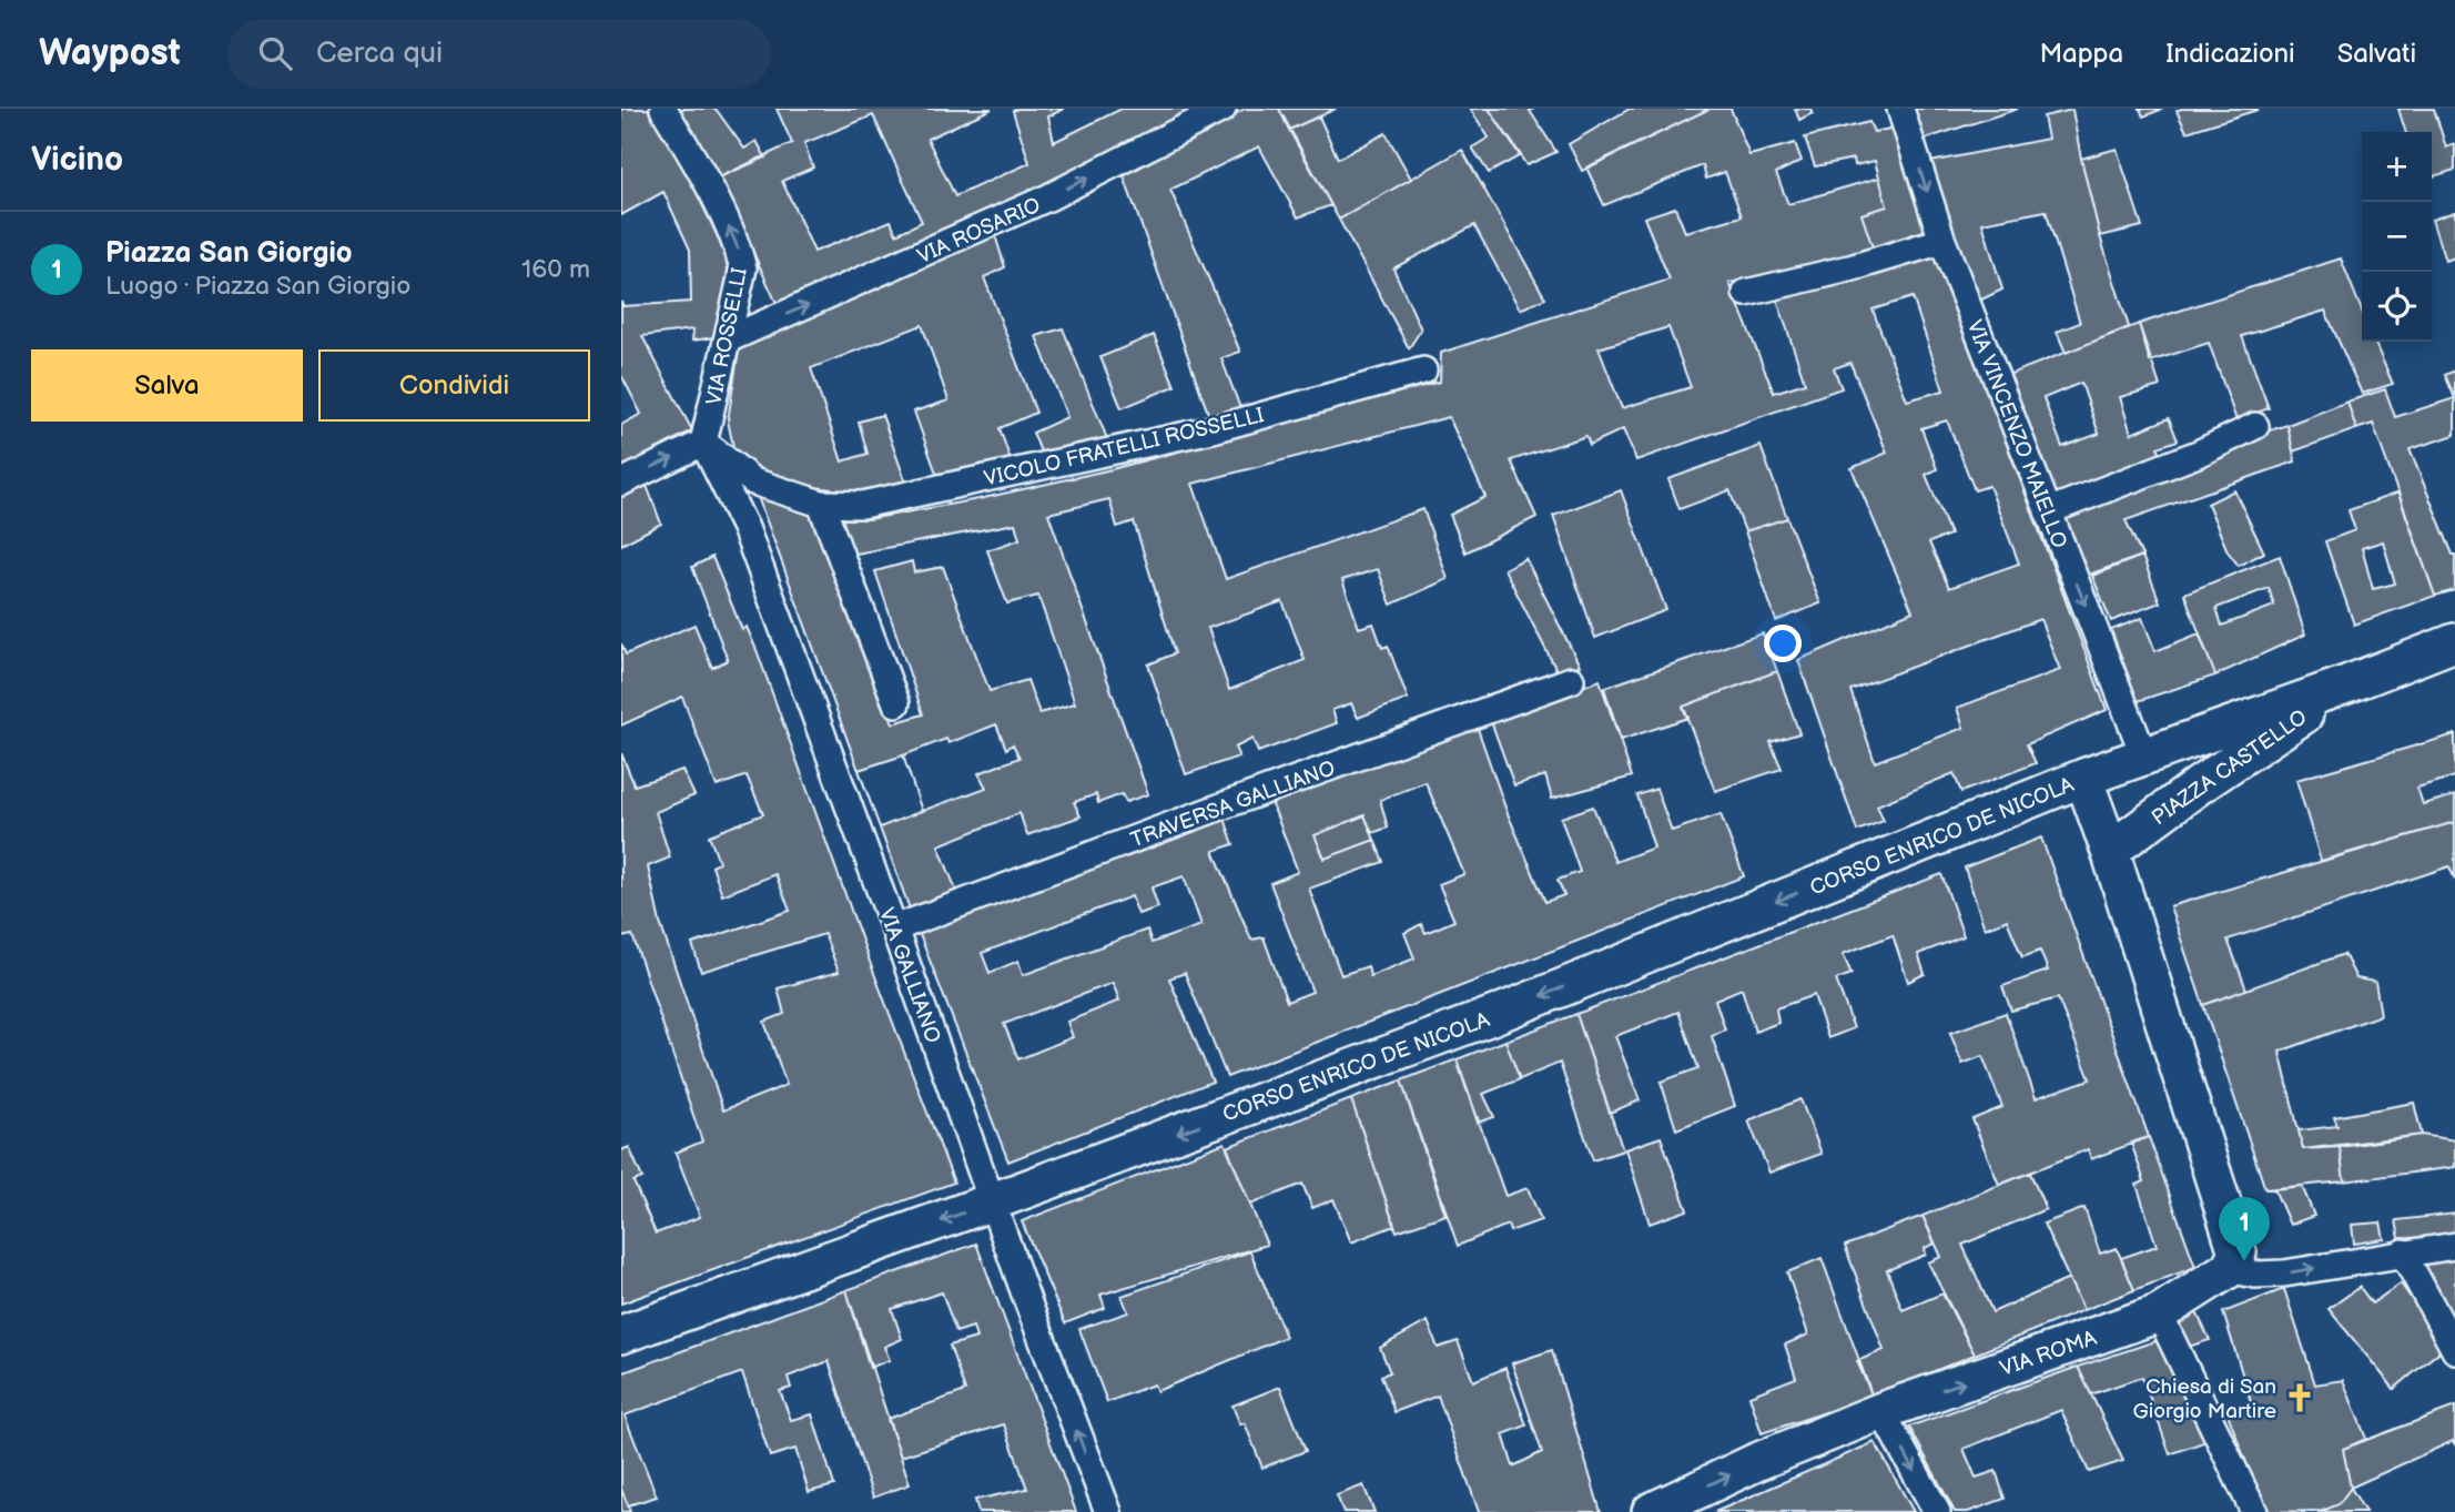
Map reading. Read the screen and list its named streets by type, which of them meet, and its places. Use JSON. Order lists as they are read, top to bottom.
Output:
{
  "streets": {
    "street": [
      "VIA ROSARIO",
      "VIA ROSSELLI",
      "VIA VINCENZO MAIELLO",
      "VICOLO FRATELLI ROSSELLI",
      "PIAZZA CASTELLO",
      "TRAVERSA GALLIANO",
      "CORSO ENRICO DE NICOLA",
      "VIA GALLIANO",
      "VIA ROMA"
    ]
  },
  "crossings": [
    ["VIA ROSARIO", "VIA ROSSELLI"],
    ["VIA ROSSELLI", "VICOLO FRATELLI ROSSELLI"],
    ["VIA ROSSELLI", "VIA GALLIANO"],
    ["VIA VINCENZO MAIELLO", "PIAZZA CASTELLO"],
    ["VICOLO FRATELLI ROSSELLI", "VIA GALLIANO"],
    ["PIAZZA CASTELLO", "CORSO ENRICO DE NICOLA"],
    ["TRAVERSA GALLIANO", "VIA GALLIANO"],
    ["CORSO ENRICO DE NICOLA", "VIA GALLIANO"]
  ],
  "one_way": [
    "VIA ROSARIO",
    "VIA ROSSELLI",
    "VIA VINCENZO MAIELLO",
    "CORSO ENRICO DE NICOLA",
    "VIA ROMA"
  ],
  "places": {
    "church": ["Chiesa di San Giorgio Martire"]
  },
  "page": {
    "header": "Waypost",
    "search": "Cerca qui",
    "nav": ["Mappa", "Indicazioni", "Salvati"],
    "heading": "Vicino",
    "map_buttons": ["+", "−"],
    "list": [
      {
        "mark": "1",
        "name": "Piazza San Giorgio",
        "note": "Luogo · Piazza San Giorgio",
        "value": "160 m"
      }
    ],
    "buttons": ["Salva", "Condividi"],
    "pins": "1"
  }
}
